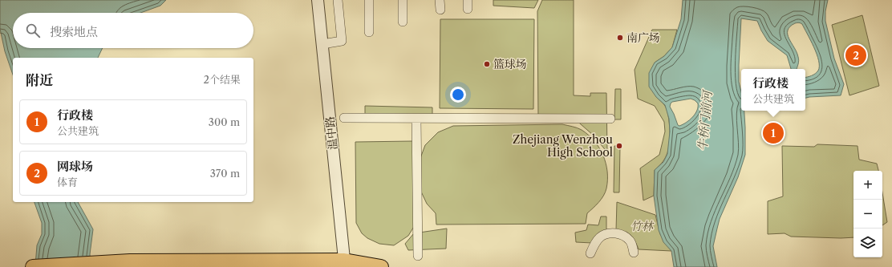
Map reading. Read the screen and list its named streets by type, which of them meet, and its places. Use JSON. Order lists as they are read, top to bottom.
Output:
{
  "streets": {
    "street": ["温中路"]
  },
  "water": ["牛桥门前河"],
  "parks": ["竹林"],
  "places": ["南广场", "篮球场", "Zhejiang Wenzhou High School"],
  "page": {
    "search": "搜索地点",
    "pins": ["2", "1"],
    "heading": ["附近", "2个结果"],
    "popup": ["行政楼", "公共建筑"],
    "list": [
      {
        "mark": "1",
        "name": "行政楼",
        "note": "公共建筑",
        "value": "300 m"
      },
      {
        "mark": "2",
        "name": "网球场",
        "note": "体育",
        "value": "370 m"
      }
    ],
    "map_buttons": ["+", "−"]
  }
}
